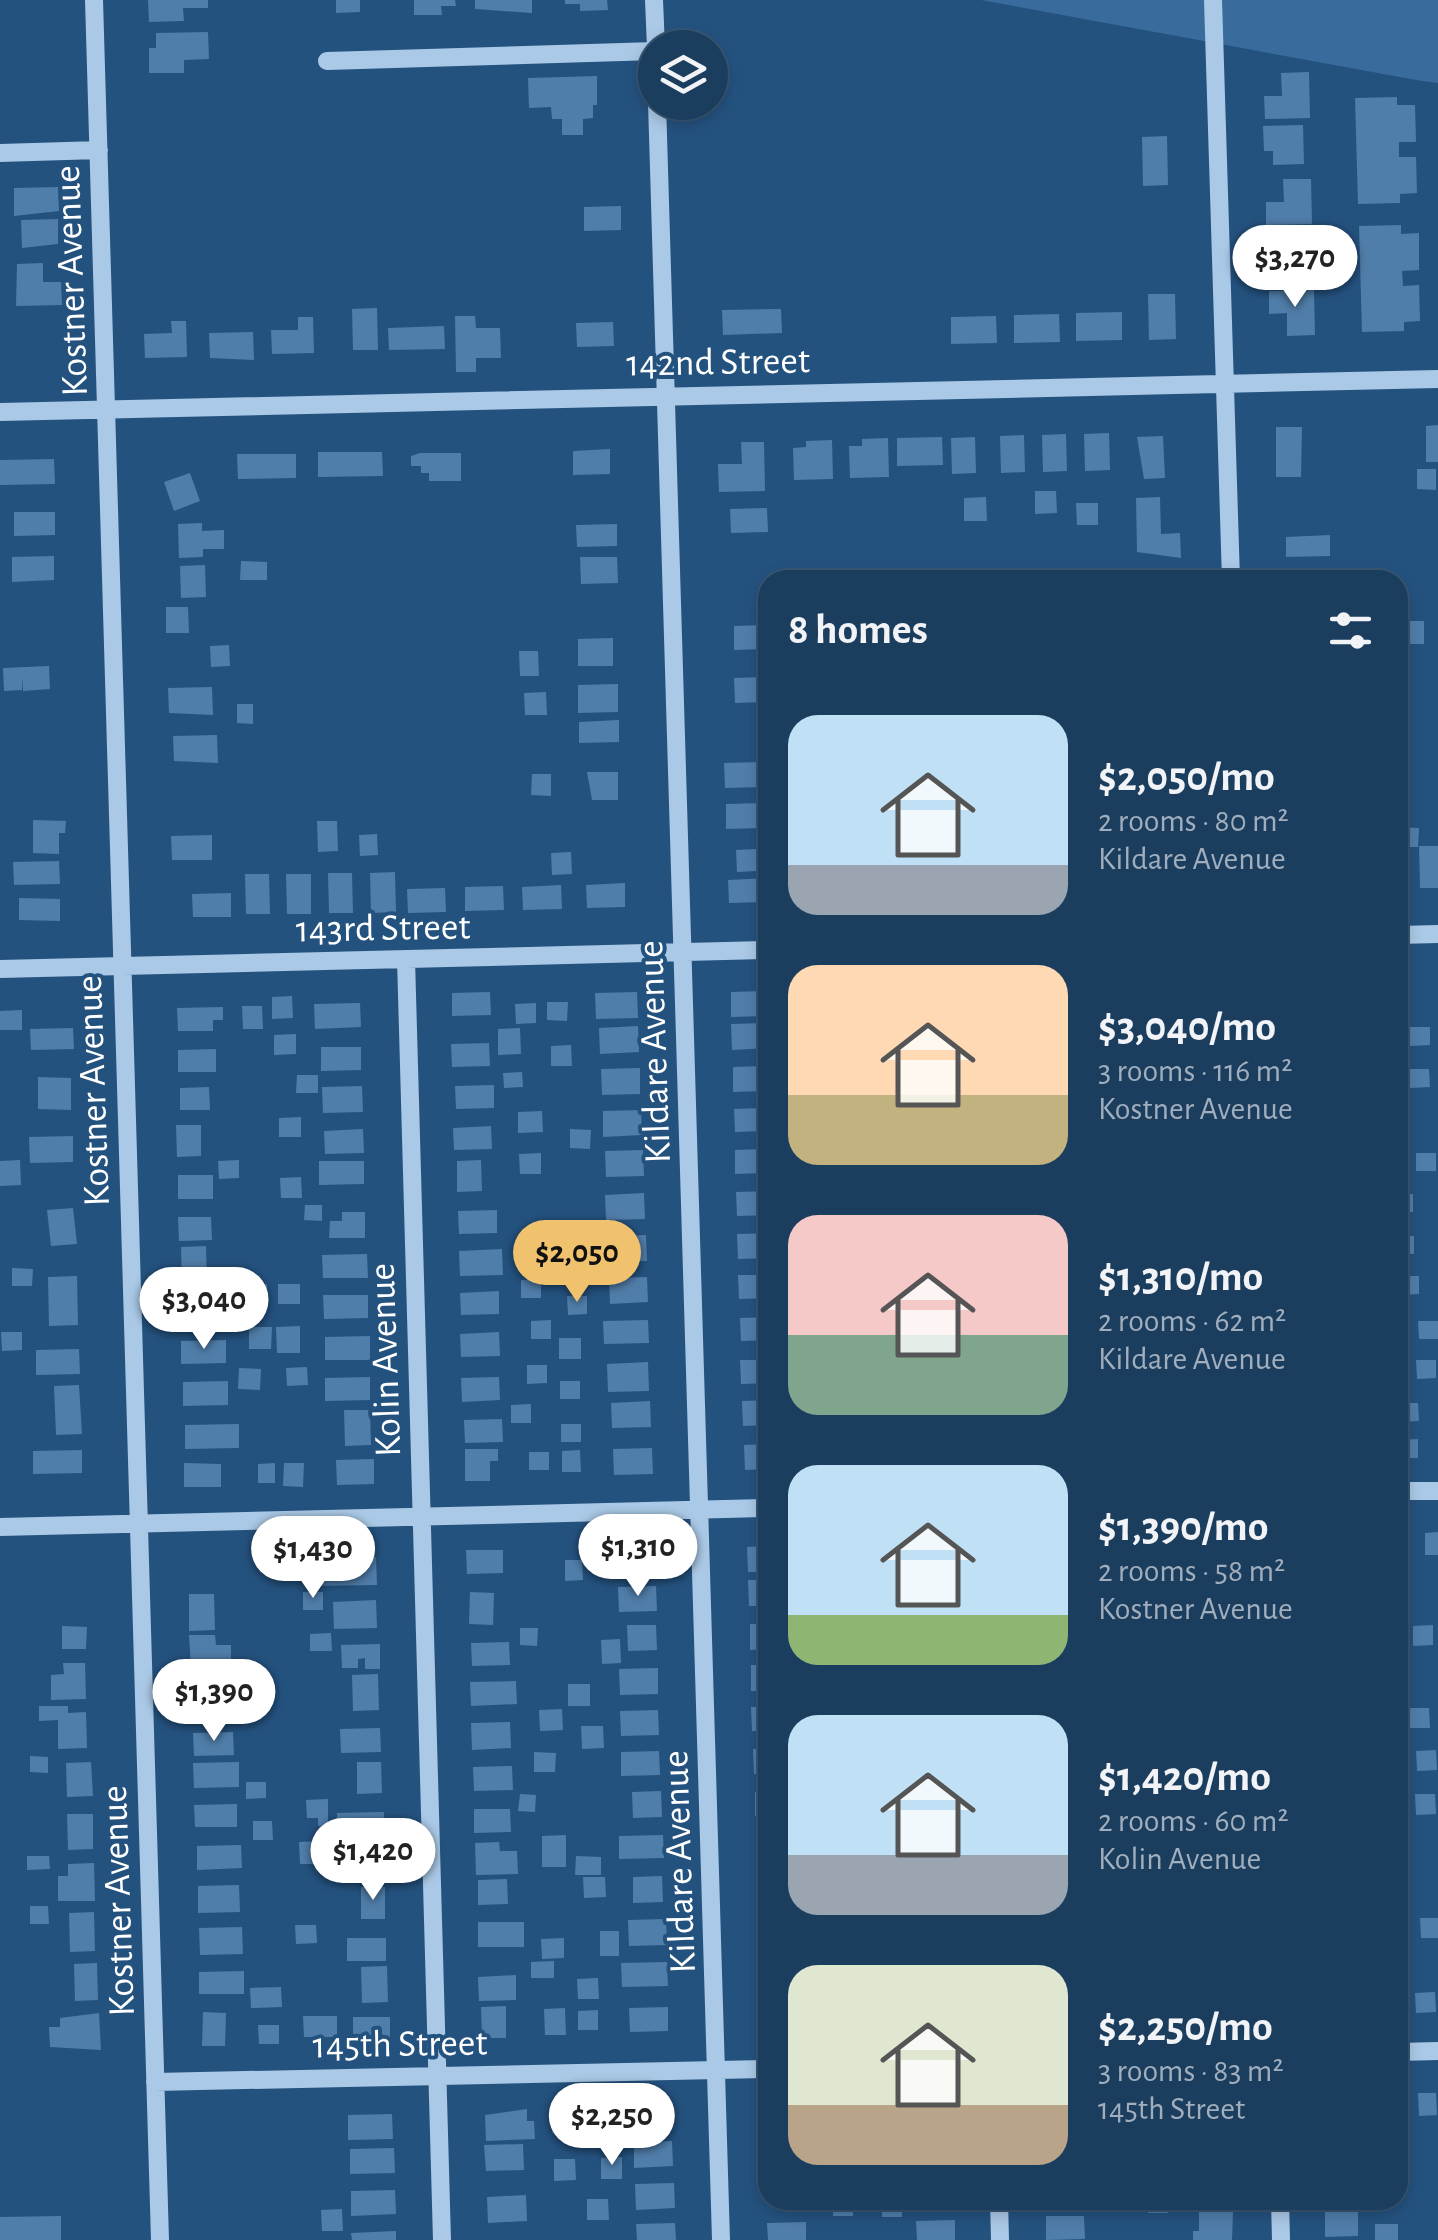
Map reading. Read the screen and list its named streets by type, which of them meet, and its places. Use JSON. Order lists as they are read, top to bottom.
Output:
{
  "streets": {
    "street": [
      "Kostner Avenue",
      "142nd Street",
      "143rd Street",
      "Kildare Avenue",
      "Kolin Avenue",
      "145th Street"
    ]
  },
  "crossings": [
    ["Kostner Avenue", "142nd Street"],
    ["Kostner Avenue", "143rd Street"],
    ["Kostner Avenue", "145th Street"],
    ["142nd Street", "Kildare Avenue"],
    ["143rd Street", "Kildare Avenue"],
    ["143rd Street", "Kolin Avenue"],
    ["Kildare Avenue", "145th Street"],
    ["Kolin Avenue", "145th Street"]
  ],
  "page": {
    "price": [
      "$3,270",
      "$2,050",
      "$3,040",
      "$1,310",
      "$1,430",
      "$1,390",
      "$1,420",
      "$2,250"
    ],
    "heading": "8 homes",
    "list": [
      {
        "name": "$2,050/mo",
        "note": "2 rooms · 80 m² · Kildare Avenue"
      },
      {
        "name": "$3,040/mo",
        "note": "3 rooms · 116 m² · Kostner Avenue"
      },
      {
        "name": "$1,310/mo",
        "note": "2 rooms · 62 m² · Kildare Avenue"
      },
      {
        "name": "$1,390/mo",
        "note": "2 rooms · 58 m² · Kostner Avenue"
      },
      {
        "name": "$1,420/mo",
        "note": "2 rooms · 60 m² · Kolin Avenue"
      },
      {
        "name": "$2,250/mo",
        "note": "3 rooms · 83 m² · 145th Street"
      }
    ]
  }
}
